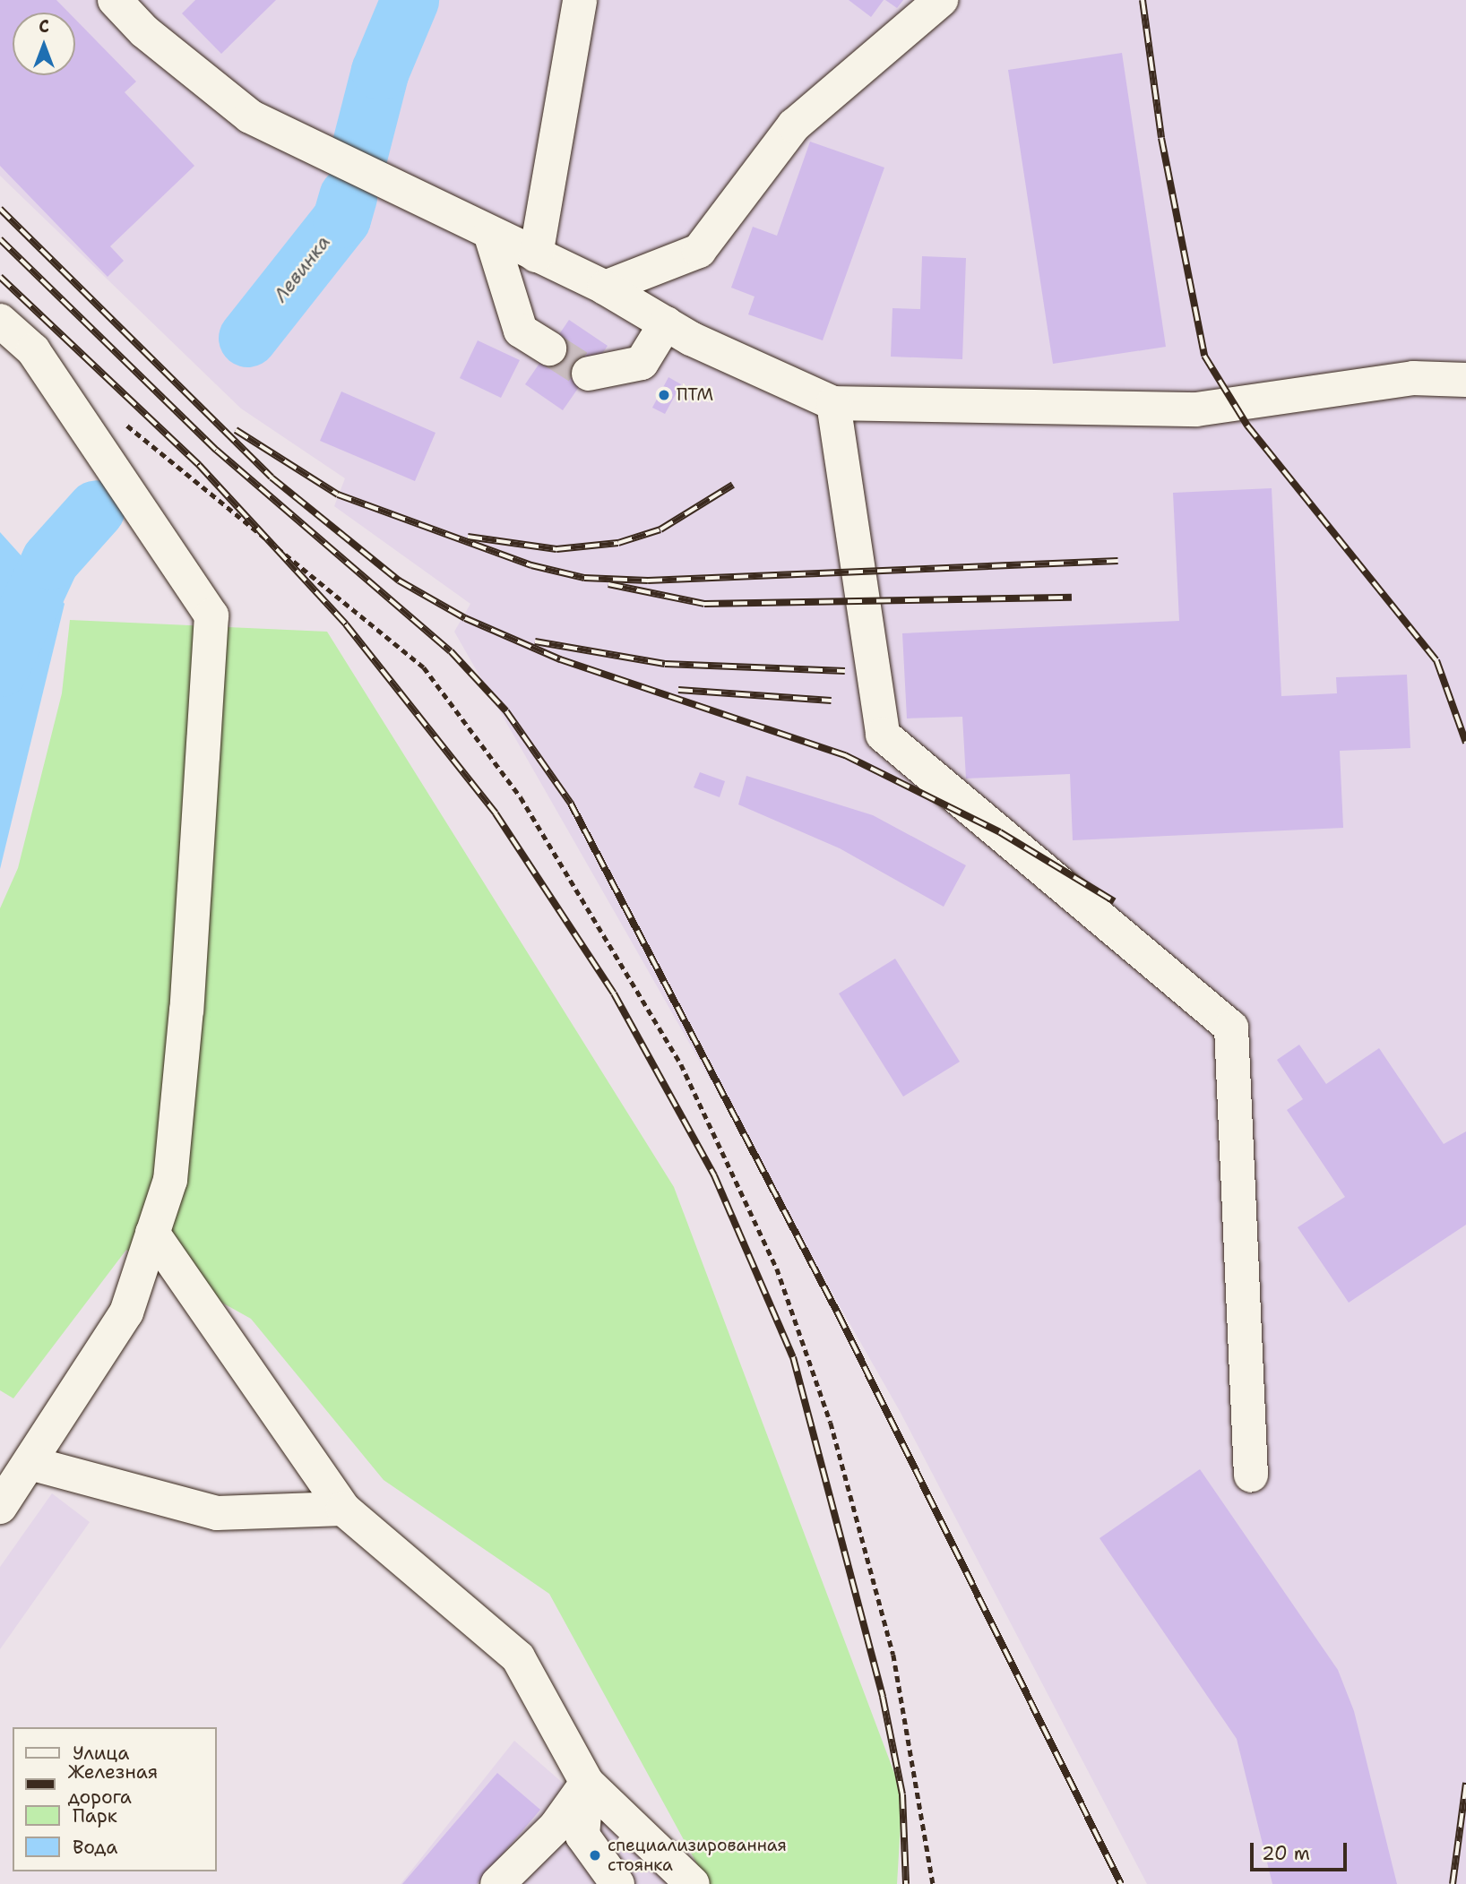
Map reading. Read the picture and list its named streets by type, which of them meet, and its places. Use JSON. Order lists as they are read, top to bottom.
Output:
{
  "water": ["Левинка"],
  "places": ["ПТМ", "специализированная стоянка"],
  "legend": [
    "Улица",
    "Железная дорога",
    "Парк",
    "Вода"
  ],
  "scale_bar": "20 m",
  "north": "top"
}
